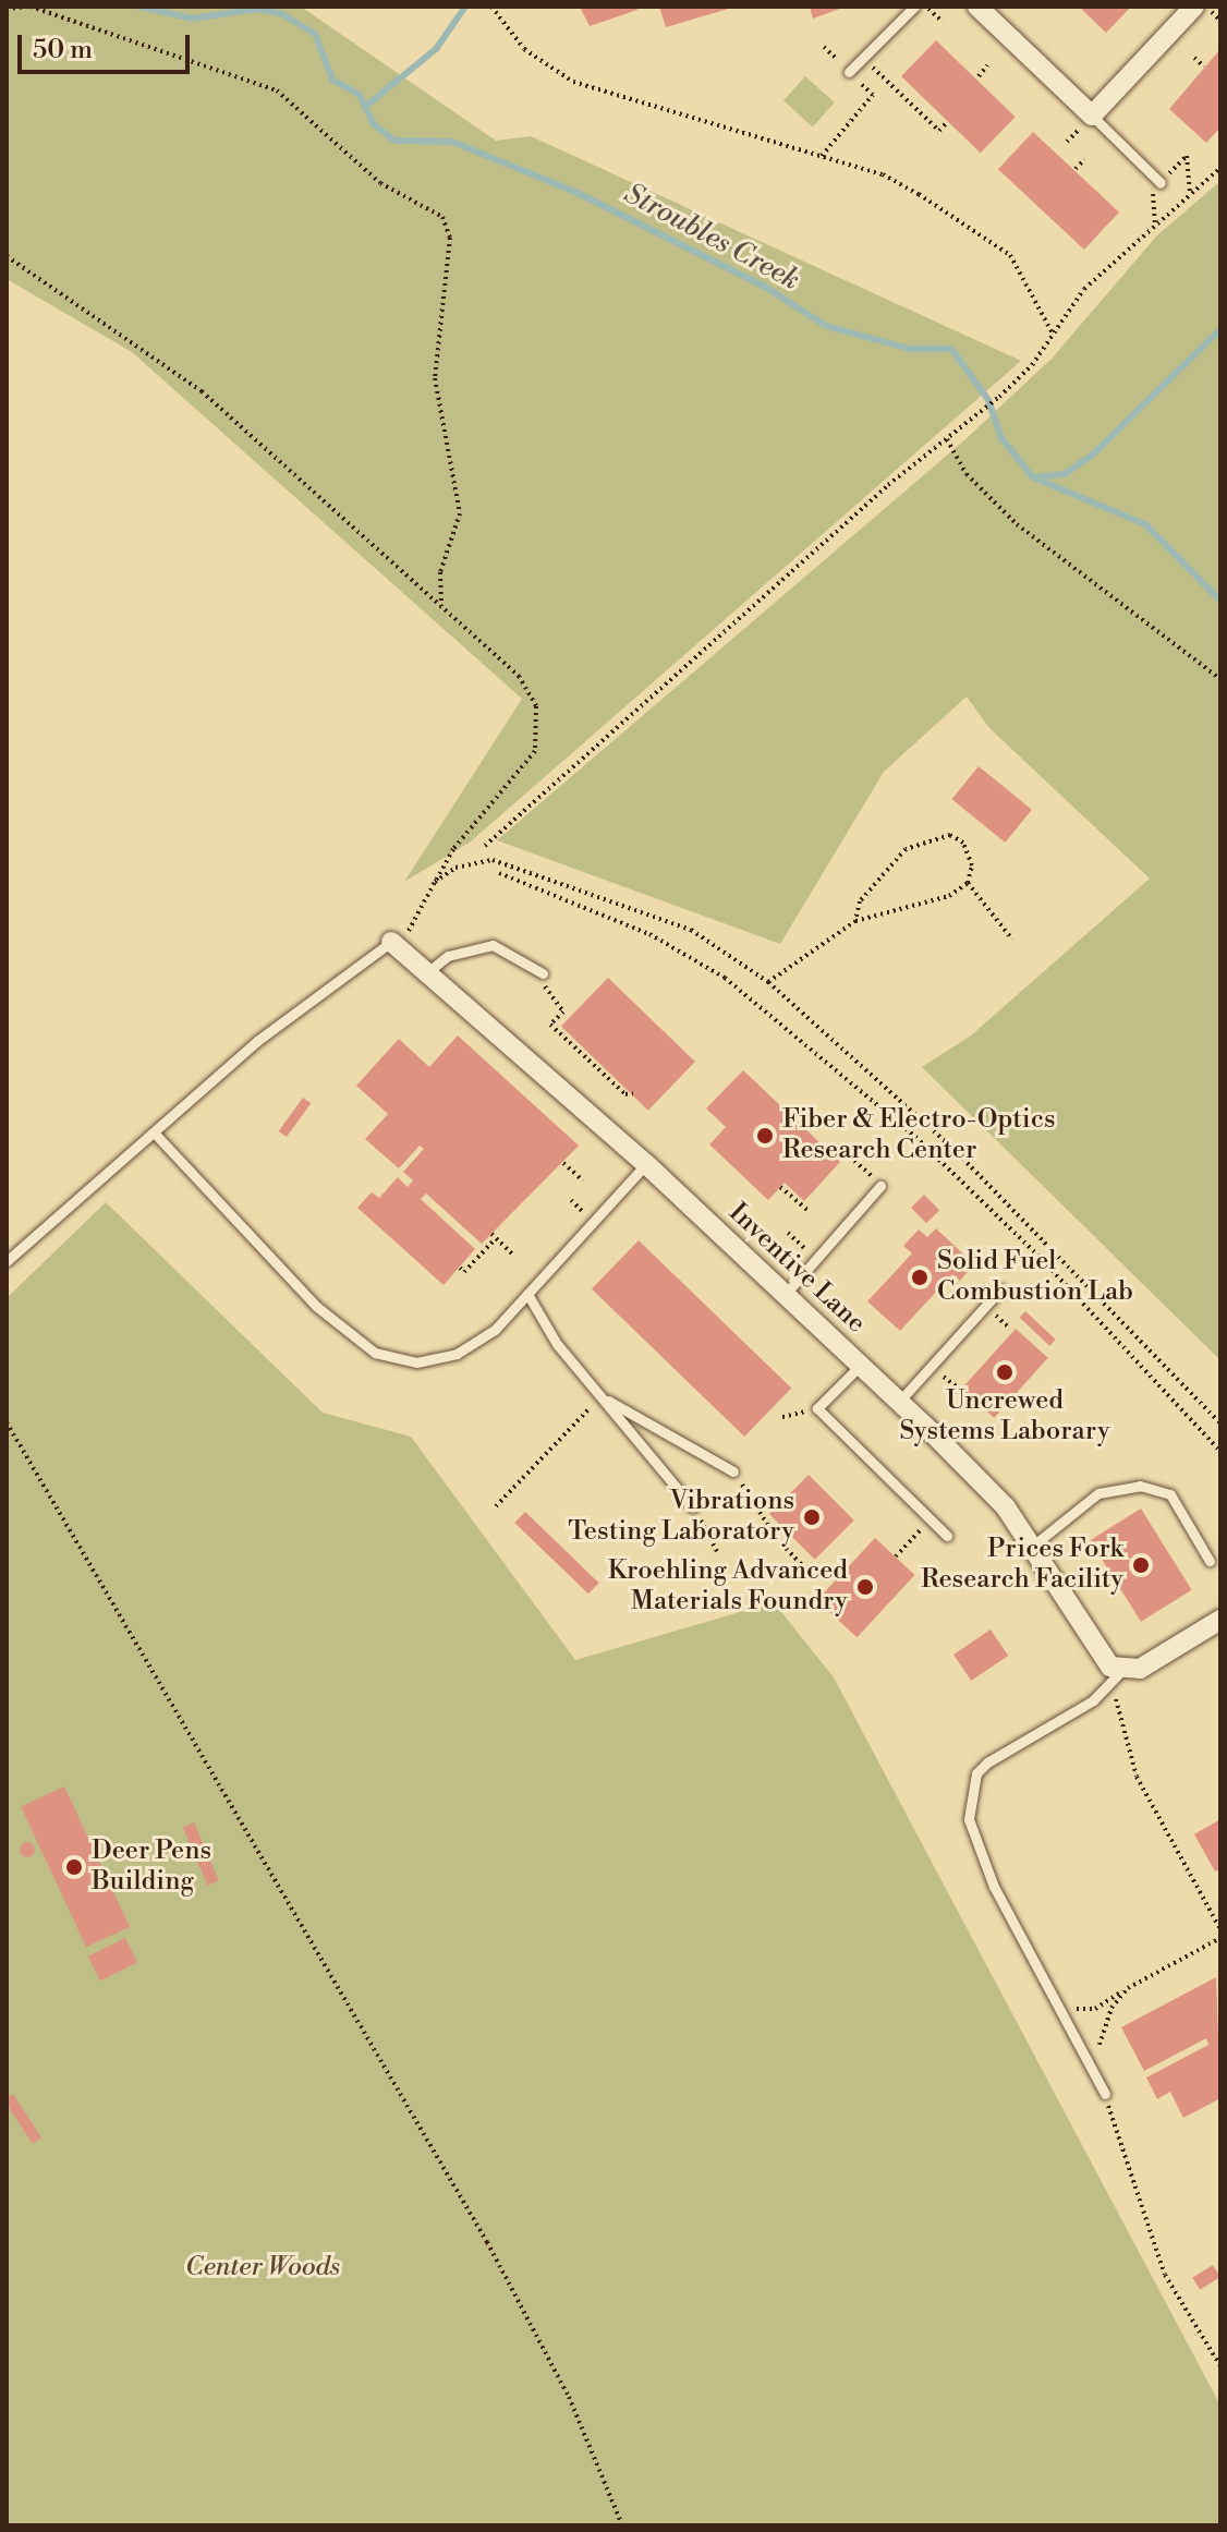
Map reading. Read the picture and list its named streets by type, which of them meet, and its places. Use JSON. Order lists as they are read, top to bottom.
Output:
{
  "streets": {
    "street": ["Inventive Lane"]
  },
  "water": ["Stroubles Creek"],
  "parks": ["Center Woods"],
  "places": [
    "Fiber & Electro-Optics Research Center",
    "Solid Fuel Combustion Lab",
    "Uncrewed Systems Laborary",
    "Vibrations Testing Laboratory",
    "Prices Fork Research Facility",
    "Kroehling Advanced Materials Foundry",
    "Deer Pens Building"
  ],
  "scale_bar": "50 m"
}
